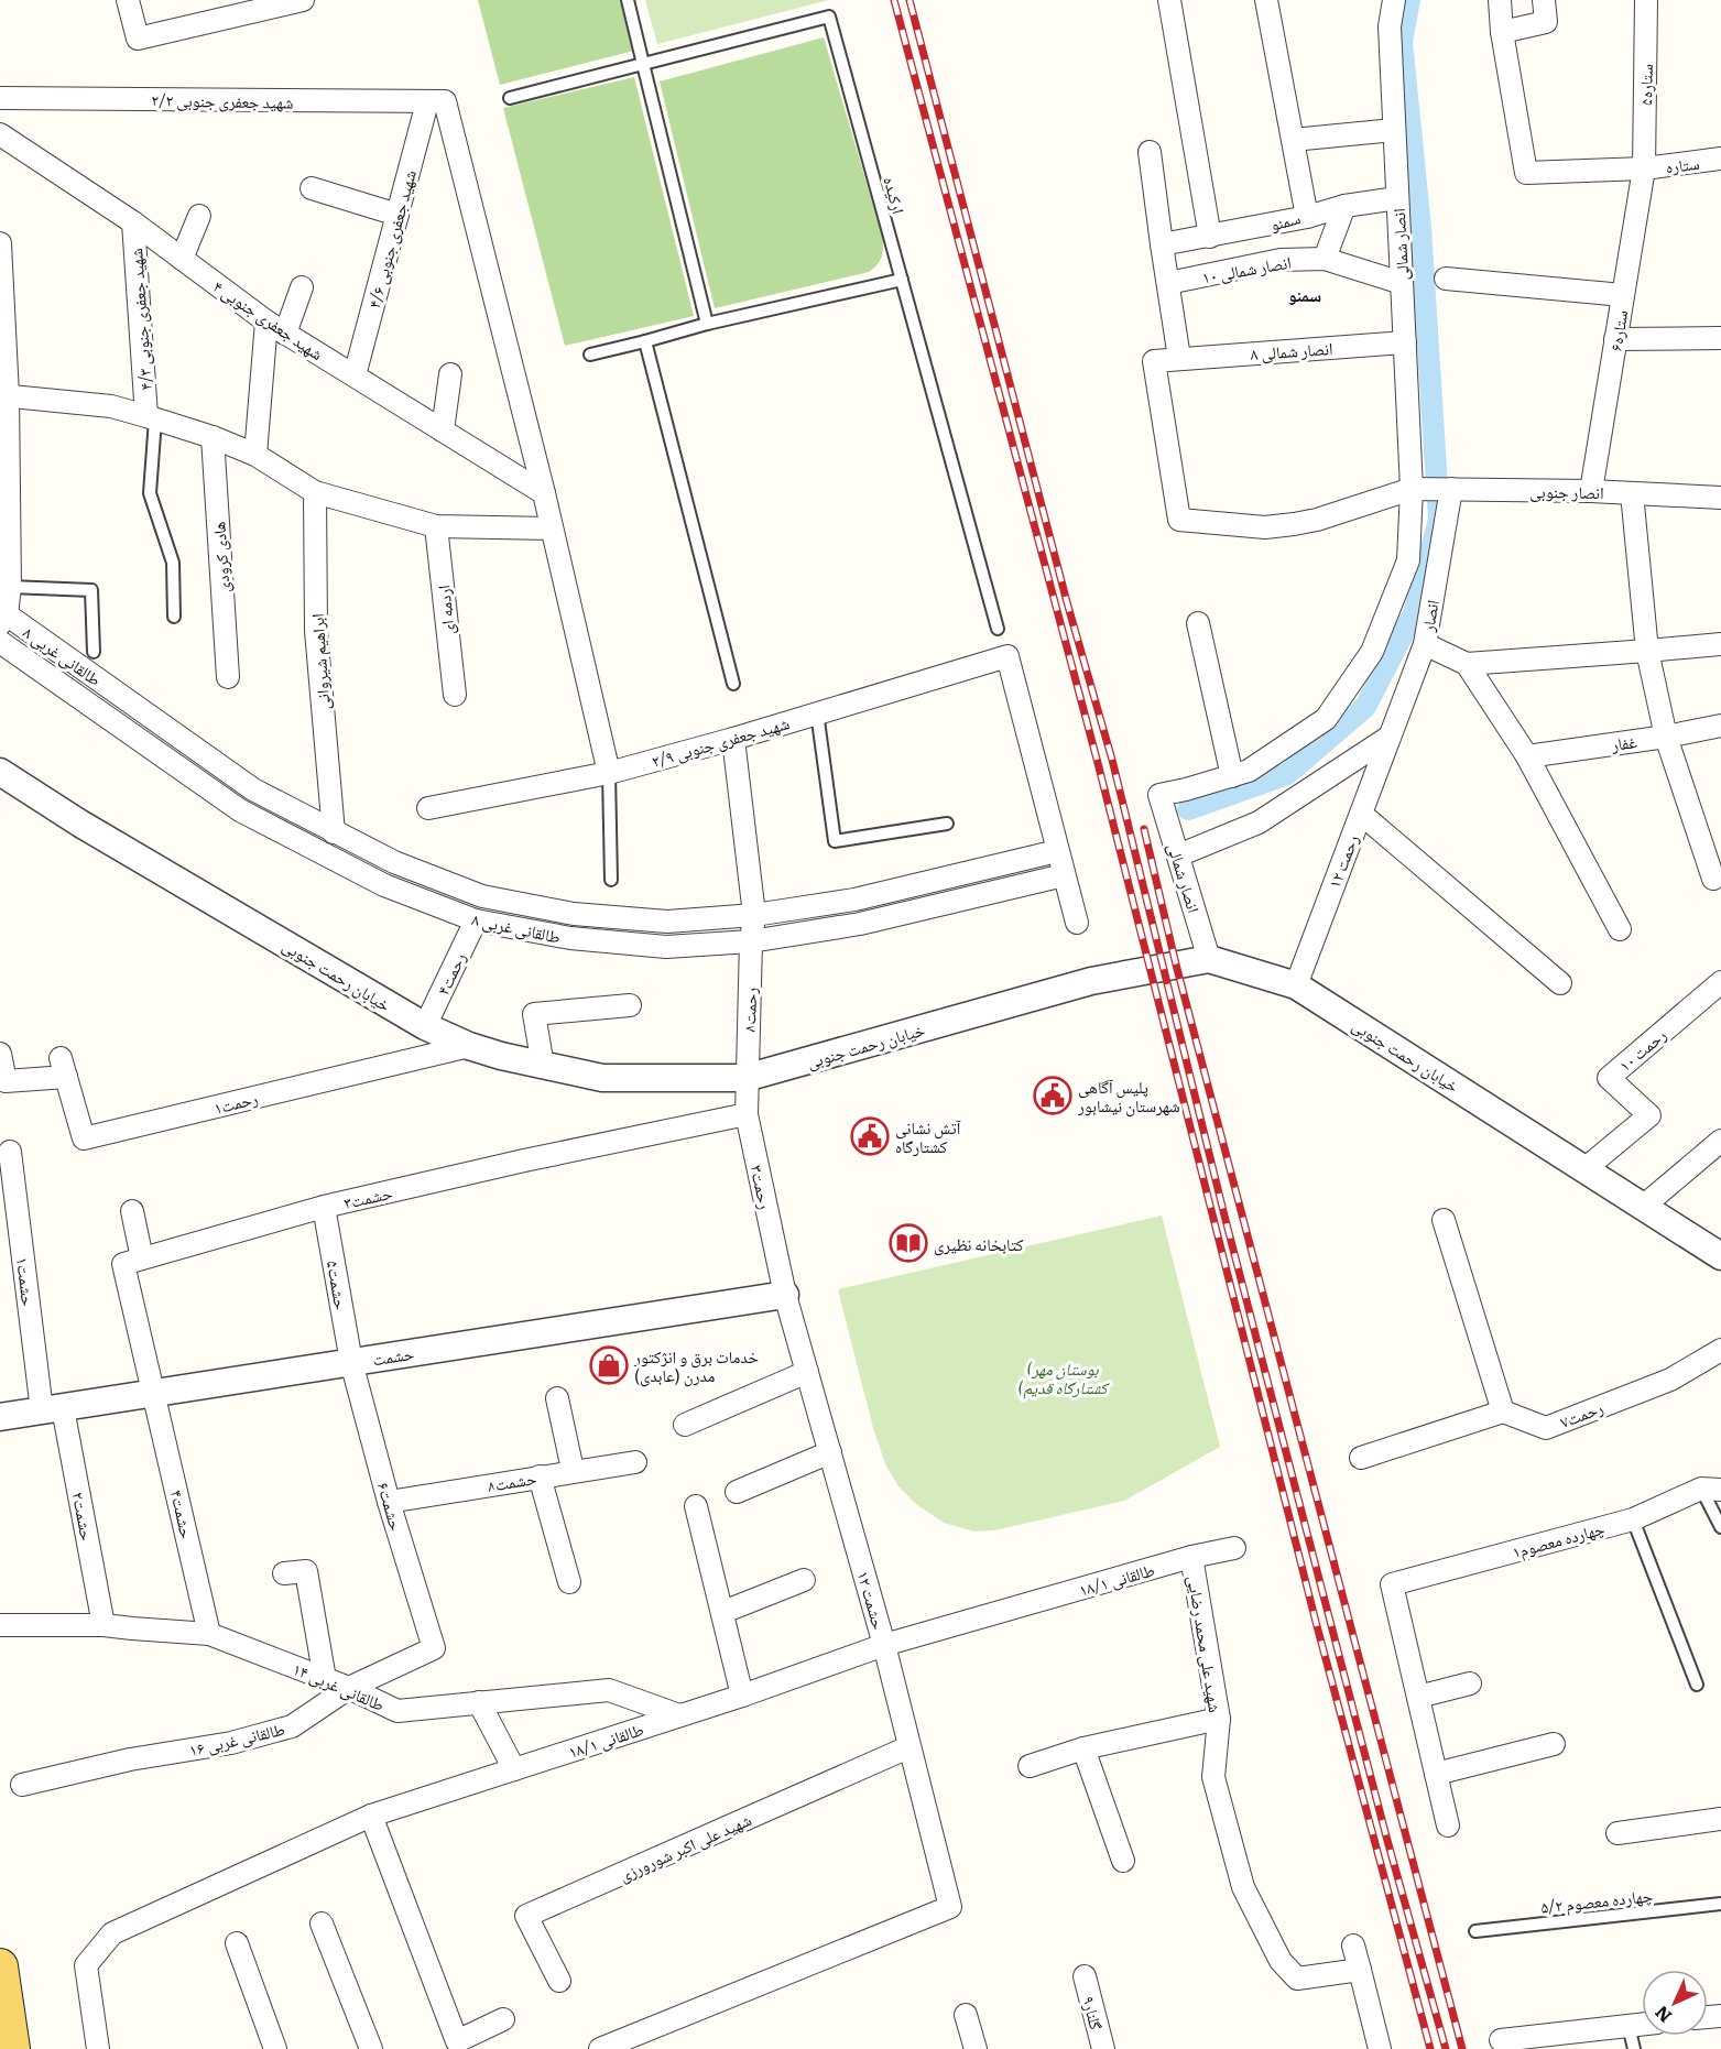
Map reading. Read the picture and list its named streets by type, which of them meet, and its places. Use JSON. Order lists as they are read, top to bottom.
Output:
{
  "streets": {
    "street": [
      "ستاره۵",
      "شهید جعفری جنوبی ۲/۲",
      "ستاره",
      "سمنو",
      "شهید جعفری جنوبی ۴/۶",
      "انصار شمالی",
      "انصار شمالی ۱۰",
      "شهید جعفری جنوبی ۴/۳",
      "شهید جعفری جنوبی ۴",
      "ستاره۶",
      "انصار شمالی ۸",
      "انصار جنوبی",
      "هادی کرودی",
      "اردمه ای",
      "انصار",
      "طالقانی غربی ۸",
      "ابراهیم شیروانی",
      "شهید جعفری جنوبی ۲/۹",
      "غفار",
      "رحمت ۱۲",
      "رحمت۴",
      "خیابان رحمت جنوبی",
      "رحمت۸",
      "رحمت ۱۰",
      "رحمت۱",
      "رحمت۳",
      "حشمت۳",
      "حشمت۱",
      "حشمت۵",
      "حشمت",
      "رحمت۷",
      "حشمت۸",
      "حشمت۶",
      "حشمت۴",
      "حشمت۲",
      "چهارده معصوم۱",
      "طالقانی ۱۸/۱",
      "حشمت ۱۲",
      "شهید علی محمد رضایی",
      "طالقانی غربی ۱۴",
      "طالقانی غربی ۱۶",
      "شهید علی اکبر شورورزی",
      "گلنار۹"
    ],
    "lane": ["ارکیده", "چهارده معصوم ۵/۲"]
  },
  "crossings": [
    ["ستاره۵", "ستاره"],
    ["ستاره۵", "ستاره۶"],
    ["شهید جعفری جنوبی ۲/۲", "شهید جعفری جنوبی ۴/۶"],
    ["ستاره", "ستاره۶"],
    ["شهید جعفری جنوبی ۴/۶", "شهید جعفری جنوبی ۴"],
    ["انصار شمالی", "انصار شمالی ۱۰"],
    ["انصار شمالی", "انصار شمالی ۸"],
    ["انصار شمالی", "انصار جنوبی"],
    ["انصار شمالی", "خیابان رحمت جنوبی"],
    ["شهید جعفری جنوبی ۴/۳", "شهید جعفری جنوبی ۴"],
    ["ستاره۶", "انصار جنوبی"],
    ["انصار شمالی ۸", "انصار جنوبی"],
    ["انصار جنوبی", "انصار"],
    ["انصار", "رحمت ۱۲"],
    ["طالقانی غربی ۸", "ابراهیم شیروانی"],
    ["طالقانی غربی ۸", "شهید جعفری جنوبی ۲/۹"],
    ["طالقانی غربی ۸", "رحمت۴"],
    ["طالقانی غربی ۸", "رحمت۸"],
    ["شهید جعفری جنوبی ۲/۹", "رحمت۸"],
    ["رحمت ۱۲", "خیابان رحمت جنوبی"],
    ["رحمت۴", "خیابان رحمت جنوبی"],
    ["خیابان رحمت جنوبی", "رحمت۸"],
    ["خیابان رحمت جنوبی", "رحمت ۱۰"],
    ["خیابان رحمت جنوبی", "رحمت۱"],
    ["خیابان رحمت جنوبی", "رحمت۳"],
    ["رحمت۸", "رحمت۳"],
    ["رحمت۳", "حشمت۳"],
    ["رحمت۳", "حشمت"],
    ["رحمت۳", "حشمت ۱۲"],
    ["حشمت۳", "حشمت۵"],
    ["حشمت۱", "حشمت"],
    ["حشمت۱", "حشمت۲"],
    ["حشمت۵", "حشمت"],
    ["حشمت۵", "حشمت۶"],
    ["حشمت", "حشمت۶"],
    ["حشمت", "حشمت۴"],
    ["حشمت", "حشمت۲"],
    ["حشمت", "حشمت ۱۲"],
    ["حشمت۸", "حشمت۶"],
    ["حشمت۶", "طالقانی غربی ۱۶"],
    ["حشمت۴", "طالقانی غربی ۱۴"],
    ["حشمت۲", "طالقانی غربی ۱۴"],
    ["طالقانی ۱۸/۱", "حشمت ۱۲"],
    ["طالقانی ۱۸/۱", "شهید علی محمد رضایی"],
    ["طالقانی ۱۸/۱", "طالقانی غربی ۱۴"],
    ["حشمت ۱۲", "شهید علی اکبر شورورزی"],
    ["طالقانی غربی ۱۴", "طالقانی غربی ۱۶"]
  ],
  "districts": ["سمنو"],
  "parks": ["(بوستان مهر (کشتارگاه قدیم"],
  "places": {
    "public building": ["پلیس آگاهی شهرستان نیشابور", "آتش نشانی کشتارگاه"],
    "library": ["کتابخانه نظیری"],
    "shop": ["خدمات برق و انژکتور مدرن (عابدی)"]
  },
  "north": "bottom left"
}
